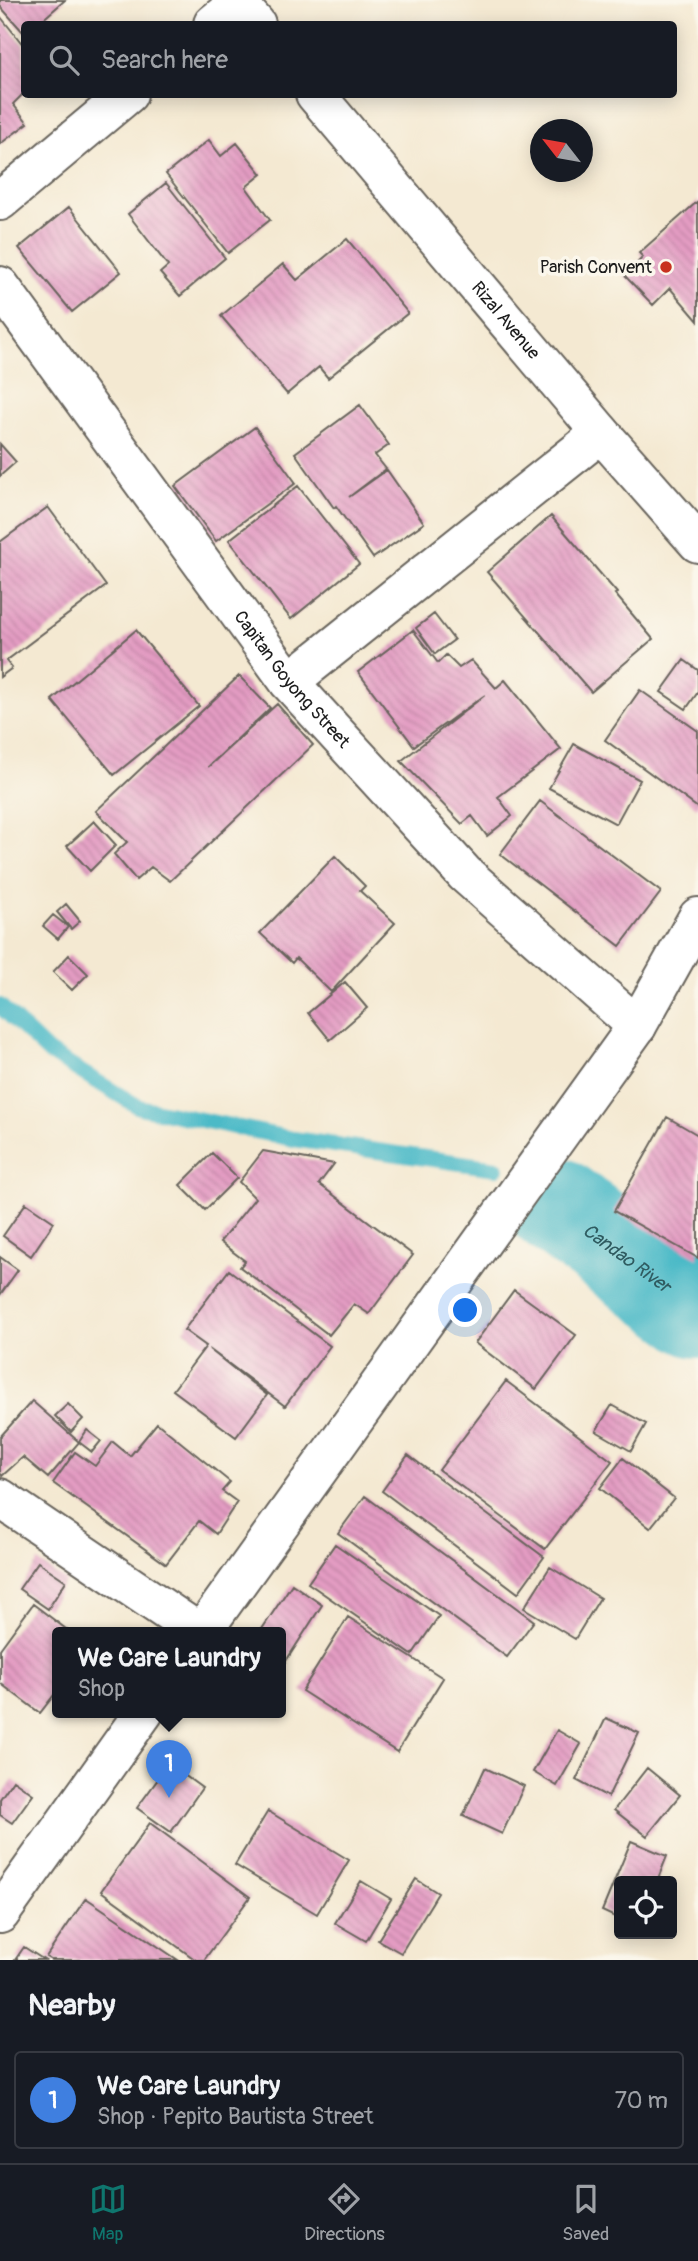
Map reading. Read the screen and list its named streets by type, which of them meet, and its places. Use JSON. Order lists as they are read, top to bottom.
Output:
{
  "streets": {
    "street": ["Rizal Avenue", "Capitan Goyong Street"]
  },
  "water": ["Candao River"],
  "places": ["Parish Convent"],
  "north": "top left",
  "page": {
    "search": "Search here",
    "popup": ["We Care Laundry", "Shop"],
    "pins": "1",
    "heading": "Nearby",
    "list": [
      {
        "mark": "1",
        "name": "We Care Laundry",
        "note": "Shop · Pepito Bautista Street",
        "value": "70 m"
      }
    ],
    "nav": ["Map", "Directions", "Saved"]
  }
}
